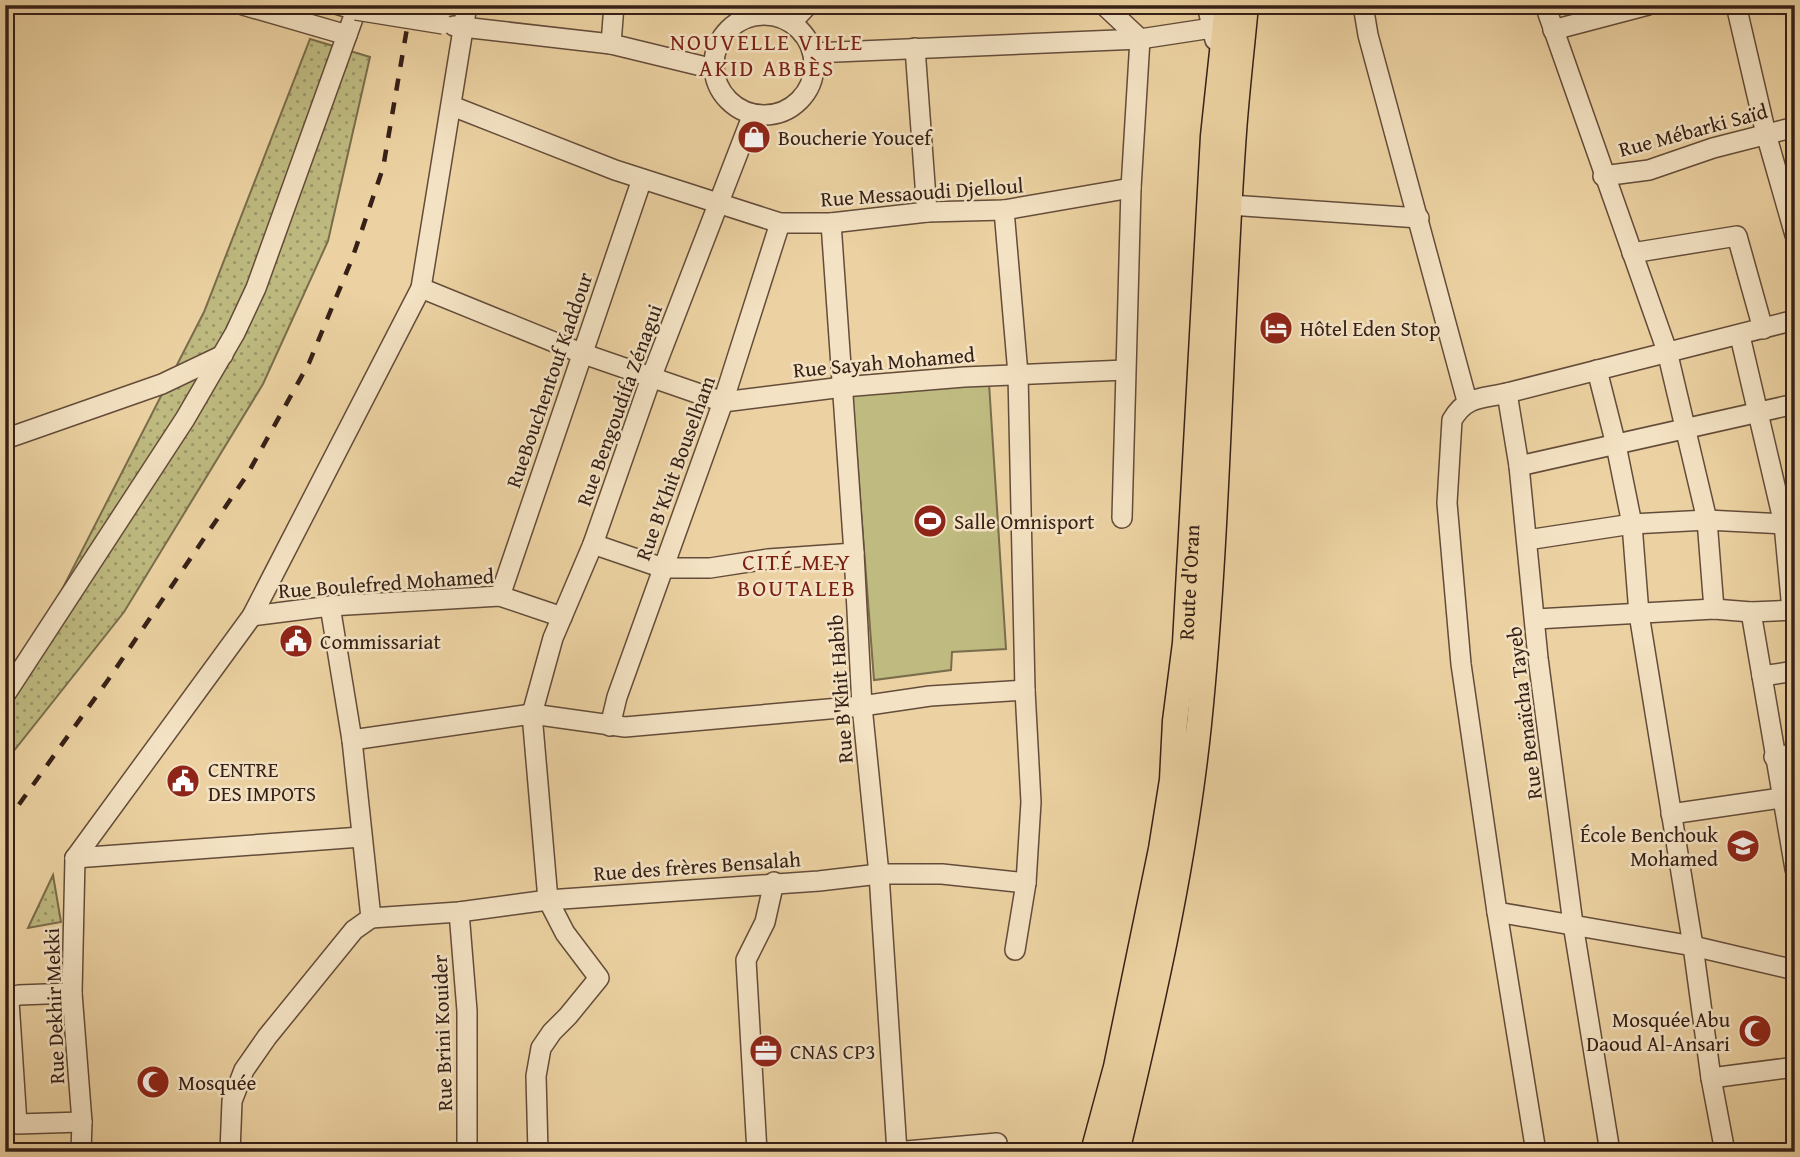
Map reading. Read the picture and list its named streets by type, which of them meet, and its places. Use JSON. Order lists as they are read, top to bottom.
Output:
{
  "streets": {
    "main road": ["Route d'Oran"],
    "street": [
      "Rue Mébarki Saïd",
      "Rue Messaoudi Djelloul",
      "Rue Sayah Mohamed",
      "RueBouchentouf Kaddour",
      "Rue Bengoudifa Zénagui",
      "Rue B'Khit Bouselham",
      "Rue Boulefred Mohamed",
      "Rue B'Khit Habib",
      "Rue Benaïcha Tayeb",
      "Rue des frères Bensalah",
      "Rue Dekhir Mekki",
      "Rue Brini Kouider"
    ]
  },
  "crossings": [
    ["Rue Messaoudi Djelloul", "RueBouchentouf Kaddour"],
    ["Rue Messaoudi Djelloul", "Rue Bengoudifa Zénagui"],
    ["Rue Messaoudi Djelloul", "Rue B'Khit Bouselham"],
    ["Rue Messaoudi Djelloul", "Rue B'Khit Habib"],
    ["Rue Sayah Mohamed", "RueBouchentouf Kaddour"],
    ["Rue Sayah Mohamed", "Rue Bengoudifa Zénagui"],
    ["Rue Sayah Mohamed", "Rue B'Khit Bouselham"],
    ["Rue Sayah Mohamed", "Rue B'Khit Habib"],
    ["RueBouchentouf Kaddour", "Rue Boulefred Mohamed"],
    ["Rue Bengoudifa Zénagui", "Rue Boulefred Mohamed"],
    ["Rue B'Khit Habib", "Rue des frères Bensalah"],
    ["Rue des frères Bensalah", "Rue Brini Kouider"]
  ],
  "districts": ["NOUVELLE VILLE AKID ABBÈS", "CITÉ MEY BOUTALEB"],
  "places": {
    "shop": ["Boucherie Youcef"],
    "hotel": ["Hôtel Eden Stop"],
    "sports": ["Salle Omnisport"],
    "public building": ["Commissariat", "CENTRE DES IMPOTS"],
    "school or university": ["École Benchouk Mohamed"],
    "mosque": ["Mosquée Abu Daoud Al-Ansari", "Mosquée"],
    "office": ["CNAS CP3"]
  }
}
